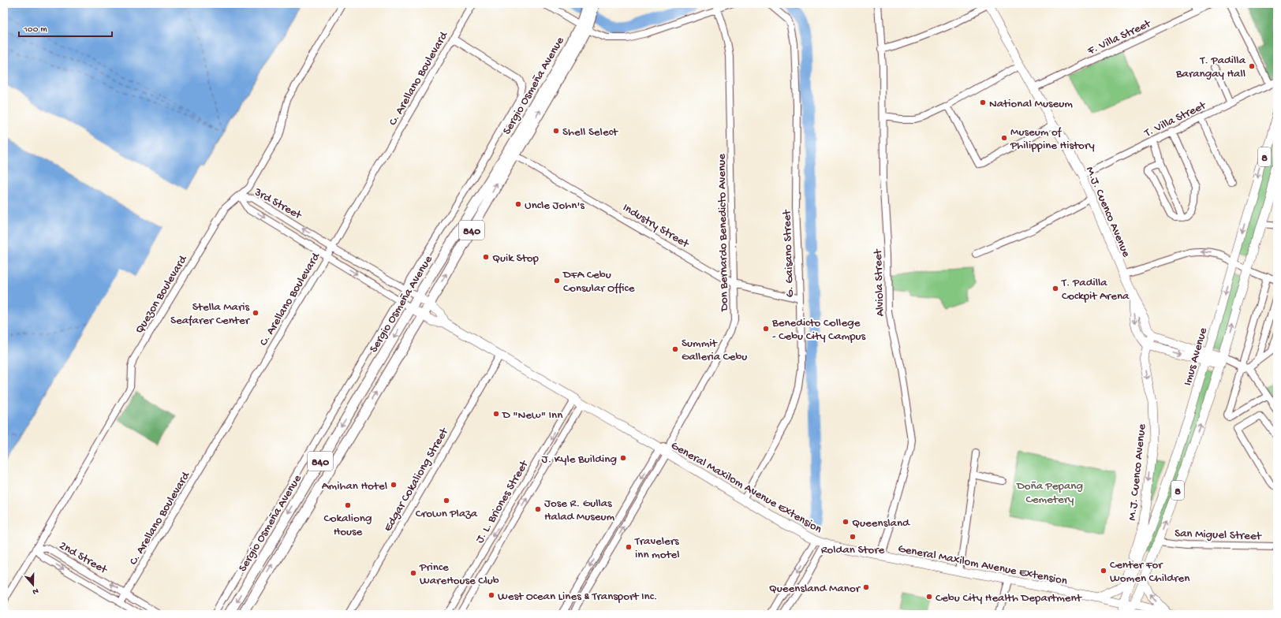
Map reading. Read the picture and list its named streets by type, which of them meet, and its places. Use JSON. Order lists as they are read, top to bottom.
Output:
{
  "streets": {
    "highway": ["Sergio Osmeña Avenue", "840"],
    "main road": [
      "8",
      "M.J. Cuenco Avenue",
      "Imus Avenue",
      "General Maxilom Avenue Extension"
    ],
    "street": [
      "F. Villa Street",
      "C. Arellano Boulevard",
      "T. Villa Street",
      "3rd Street",
      "Industry Street",
      "Don Bernardo Benedicto Avenue",
      "G. Gaisano Street",
      "Alviola Street",
      "Quezon Boulevard",
      "Edgar Cokaliong Street",
      "J. L. Briones Street",
      "San Miguel Street",
      "2nd Street"
    ]
  },
  "crossings": [
    ["F. Villa Street", "M.J. Cuenco Avenue"],
    ["C. Arellano Boulevard", "3rd Street"],
    ["C. Arellano Boulevard", "2nd Street"],
    ["Sergio Osmeña Avenue", "3rd Street"],
    ["Sergio Osmeña Avenue", "Industry Street"],
    ["Sergio Osmeña Avenue", "General Maxilom Avenue Extension"],
    ["T. Villa Street", "M.J. Cuenco Avenue"],
    ["8", "Imus Avenue"],
    ["8", "General Maxilom Avenue Extension"],
    ["8", "San Miguel Street"],
    ["3rd Street", "Quezon Boulevard"],
    ["3rd Street", "General Maxilom Avenue Extension"],
    ["M.J. Cuenco Avenue", "General Maxilom Avenue Extension"],
    ["Industry Street", "Don Bernardo Benedicto Avenue"],
    ["Industry Street", "G. Gaisano Street"],
    ["Don Bernardo Benedicto Avenue", "General Maxilom Avenue Extension"],
    ["G. Gaisano Street", "General Maxilom Avenue Extension"],
    ["Alviola Street", "General Maxilom Avenue Extension"],
    ["Quezon Boulevard", "2nd Street"],
    ["Imus Avenue", "General Maxilom Avenue Extension"],
    ["Edgar Cokaliong Street", "General Maxilom Avenue Extension"],
    ["General Maxilom Avenue Extension", "J. L. Briones Street"]
  ],
  "parks": ["Doña Pepang Cemetery"],
  "places": [
    "T. Padilla Barangay Hall",
    "National Museum",
    "Shell Select",
    "Museum of Philippine History",
    "Uncle John's",
    "Quik Stop",
    "DFA Cebu Consular Office",
    "T. Padilla Cockpit Arena",
    "Stella Maris Seafarer Center",
    "Benedicto College - Cebu City Campus",
    "Summit Galleria Cebu",
    "D \"New\" Inn",
    "J. Kyle Building",
    "Amihan Hotel",
    "Crown Plaza",
    "Cokaliong House",
    "Jose R. Gullas Halad Museum",
    "Queensland",
    "Roldan Store",
    "Travelers inn motel",
    "Center For Women Children",
    "Prince WareHouse Club",
    "Queensland Manor",
    "West Ocean Lines & Transport Inc.",
    "Cebu City Health Department"
  ],
  "scale_bar": "100 m",
  "north": "bottom"
}
